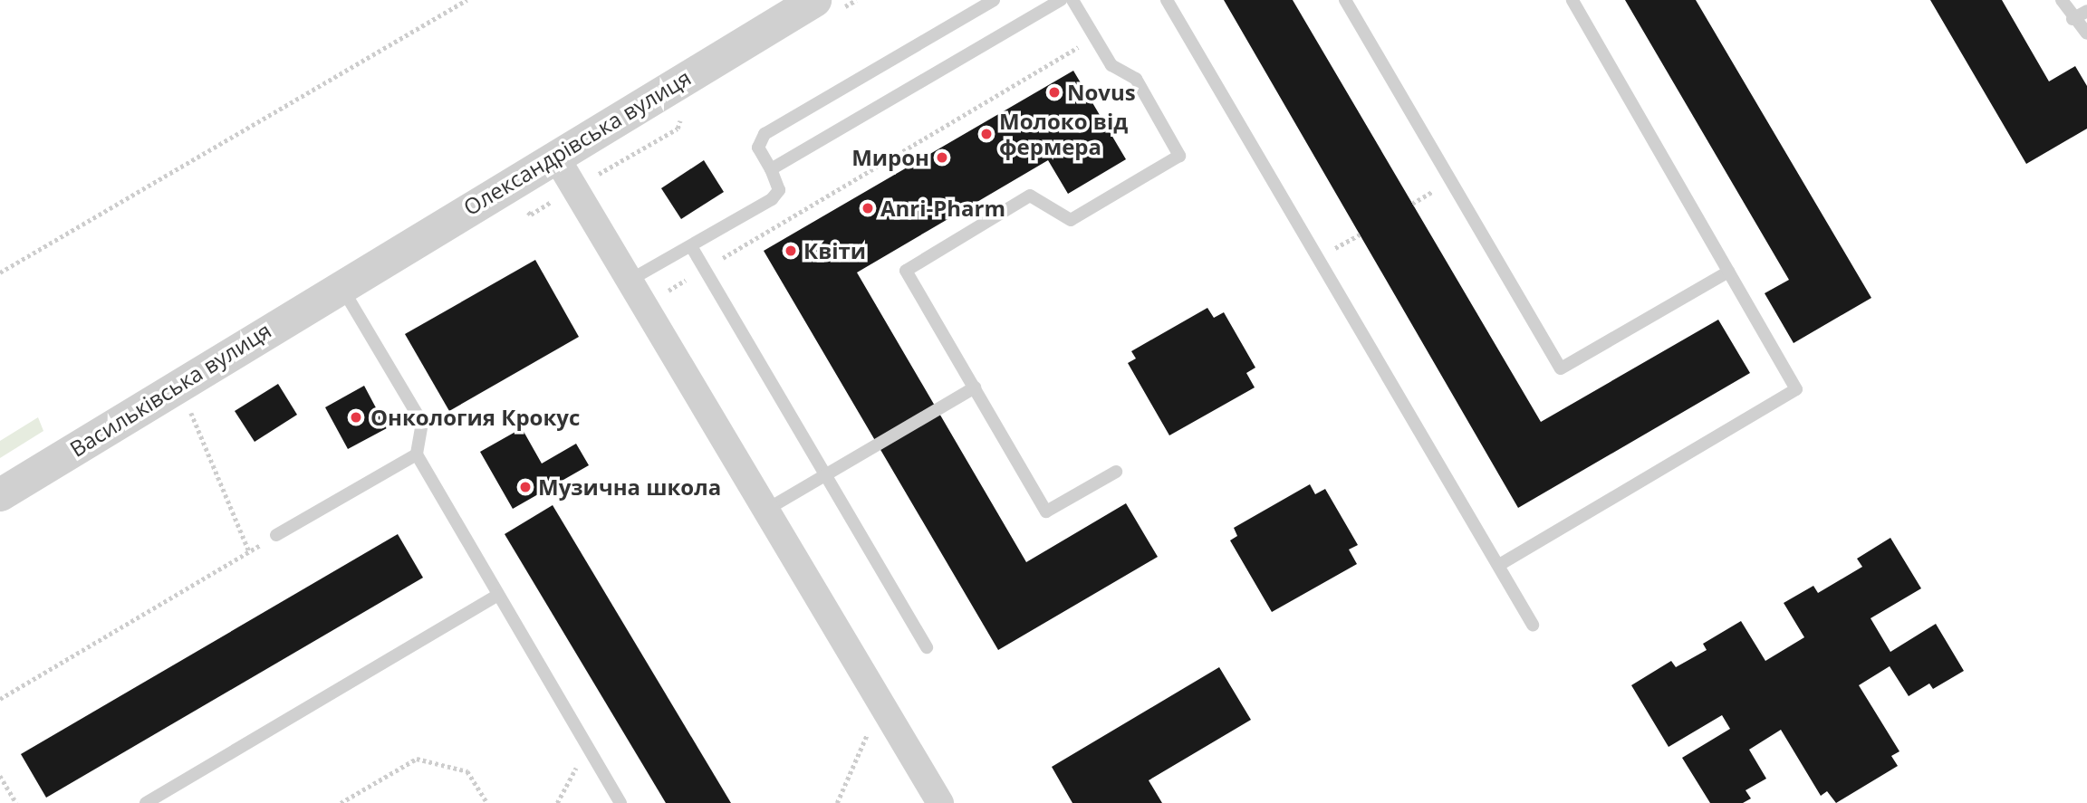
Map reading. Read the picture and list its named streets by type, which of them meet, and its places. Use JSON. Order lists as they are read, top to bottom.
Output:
{
  "streets": {
    "street": ["Олександрівська вулиця", "Васильківська вулиця"]
  },
  "crossings": [
    ["Олександрівська вулиця", "Васильківська вулиця"]
  ],
  "places": [
    "Novus",
    "Молоко від фермера",
    "Мирон",
    "Anri-Pharm",
    "Квіти",
    "Онкология Крокус",
    "Музична школа"
  ]
}
